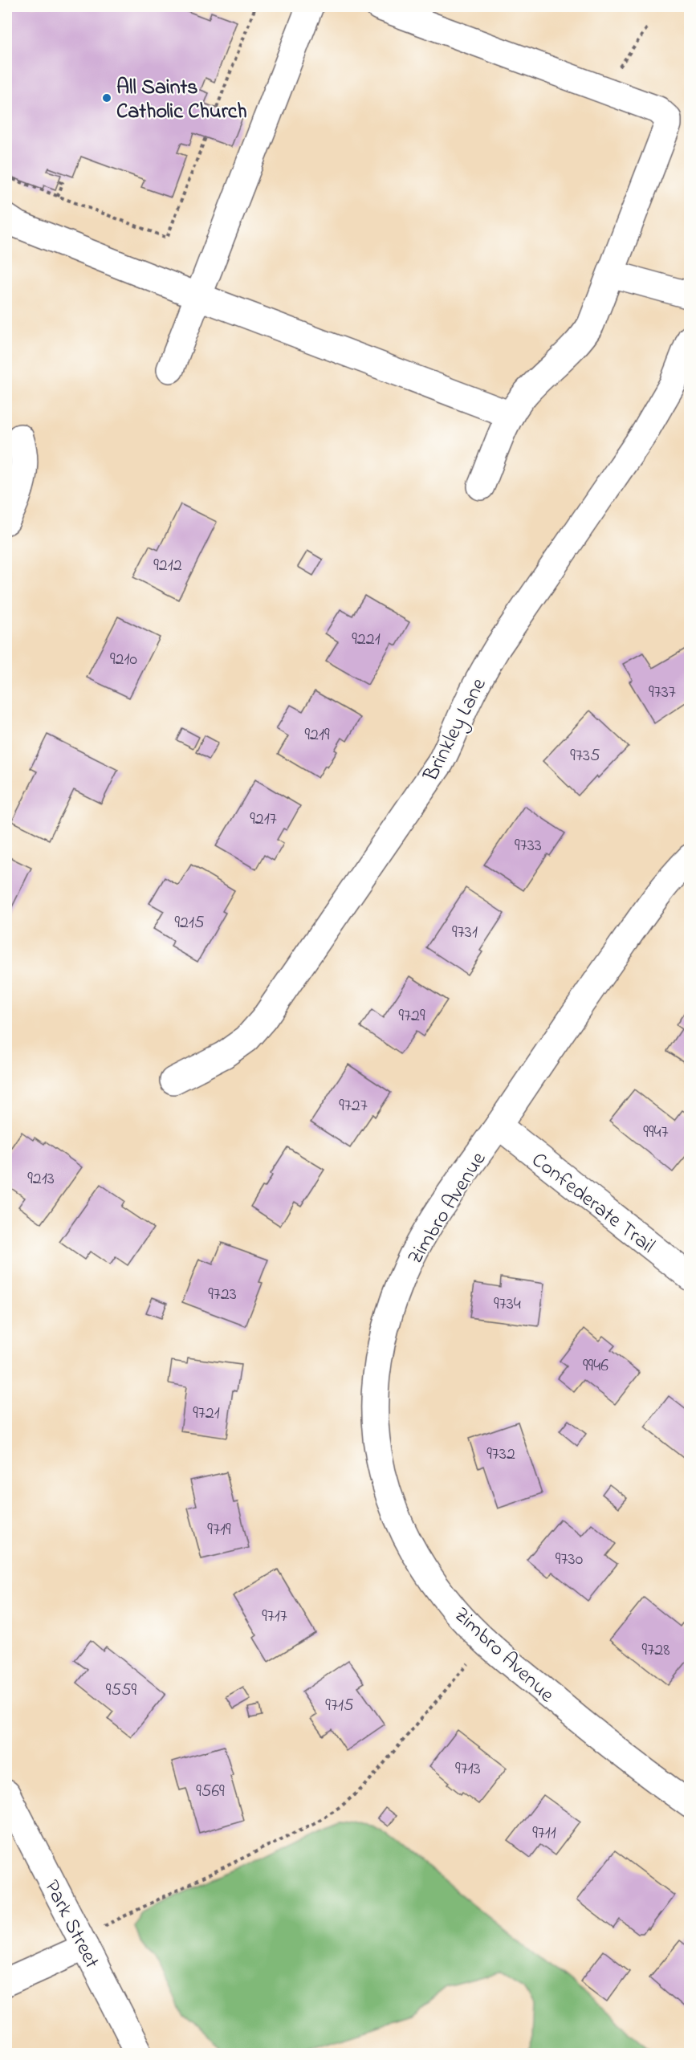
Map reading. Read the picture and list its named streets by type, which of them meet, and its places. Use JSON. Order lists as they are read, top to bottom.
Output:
{
  "streets": {
    "street": [
      "Brinkley Lane",
      "Confederate Trail",
      "Zimbro Avenue",
      "Park Street"
    ]
  },
  "crossings": [
    ["Confederate Trail", "Zimbro Avenue"]
  ],
  "places": ["All Saints Catholic Church"],
  "house_numbers": [
    "9212",
    "9221",
    "9210",
    "9737",
    "9219",
    "9735",
    "9217",
    "9733",
    "9215",
    "9731",
    "9729",
    "9727",
    "9947",
    "9213",
    "9723",
    "9734",
    "9946",
    "9721",
    "9732",
    "9719",
    "9730",
    "9717",
    "9728",
    "9559",
    "9715",
    "9713",
    "9569",
    "9711"
  ]
}
